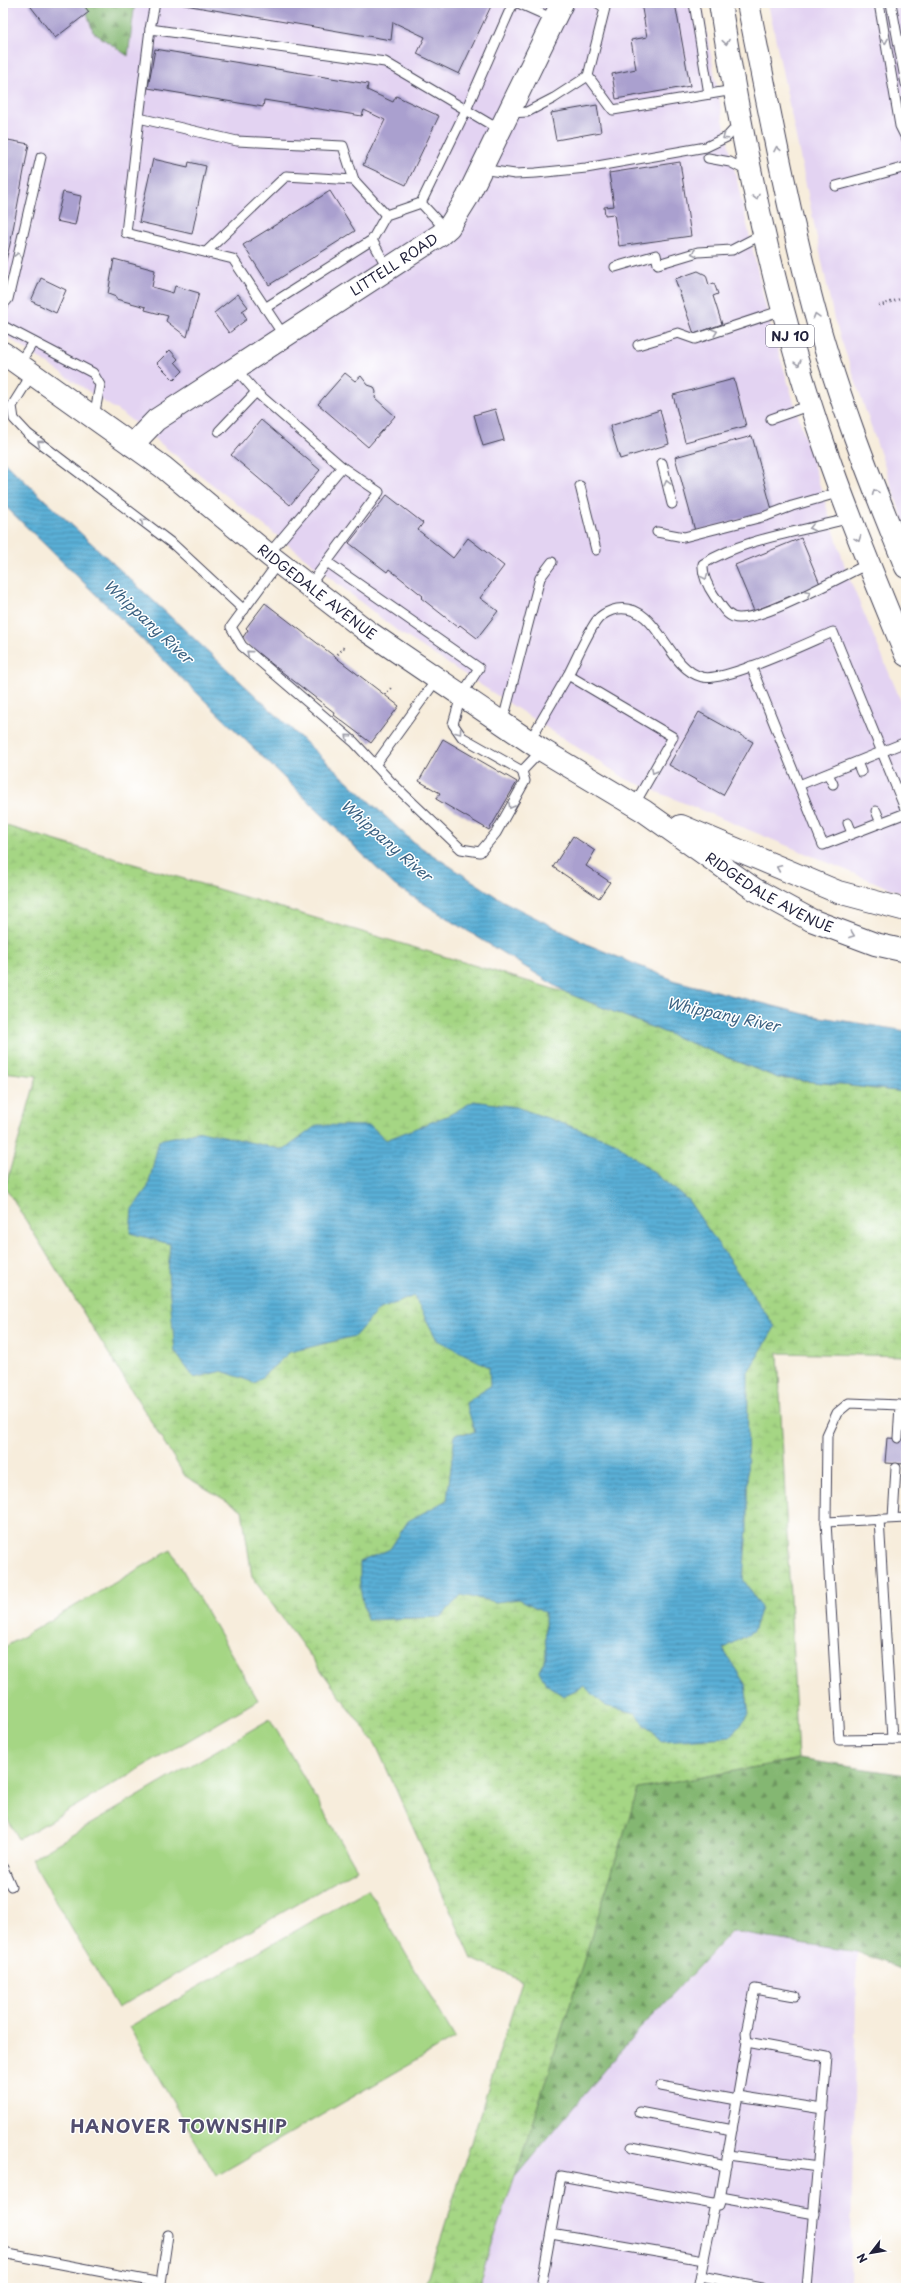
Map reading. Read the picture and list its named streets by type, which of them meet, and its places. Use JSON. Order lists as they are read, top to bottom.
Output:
{
  "streets": {
    "main road": ["LITTELL ROAD", "NJ 10", "RIDGEDALE AVENUE"]
  },
  "crossings": [
    ["LITTELL ROAD", "RIDGEDALE AVENUE"]
  ],
  "districts": ["HANOVER TOWNSHIP"],
  "water": ["Whippany River"],
  "north": "bottom left"
}
